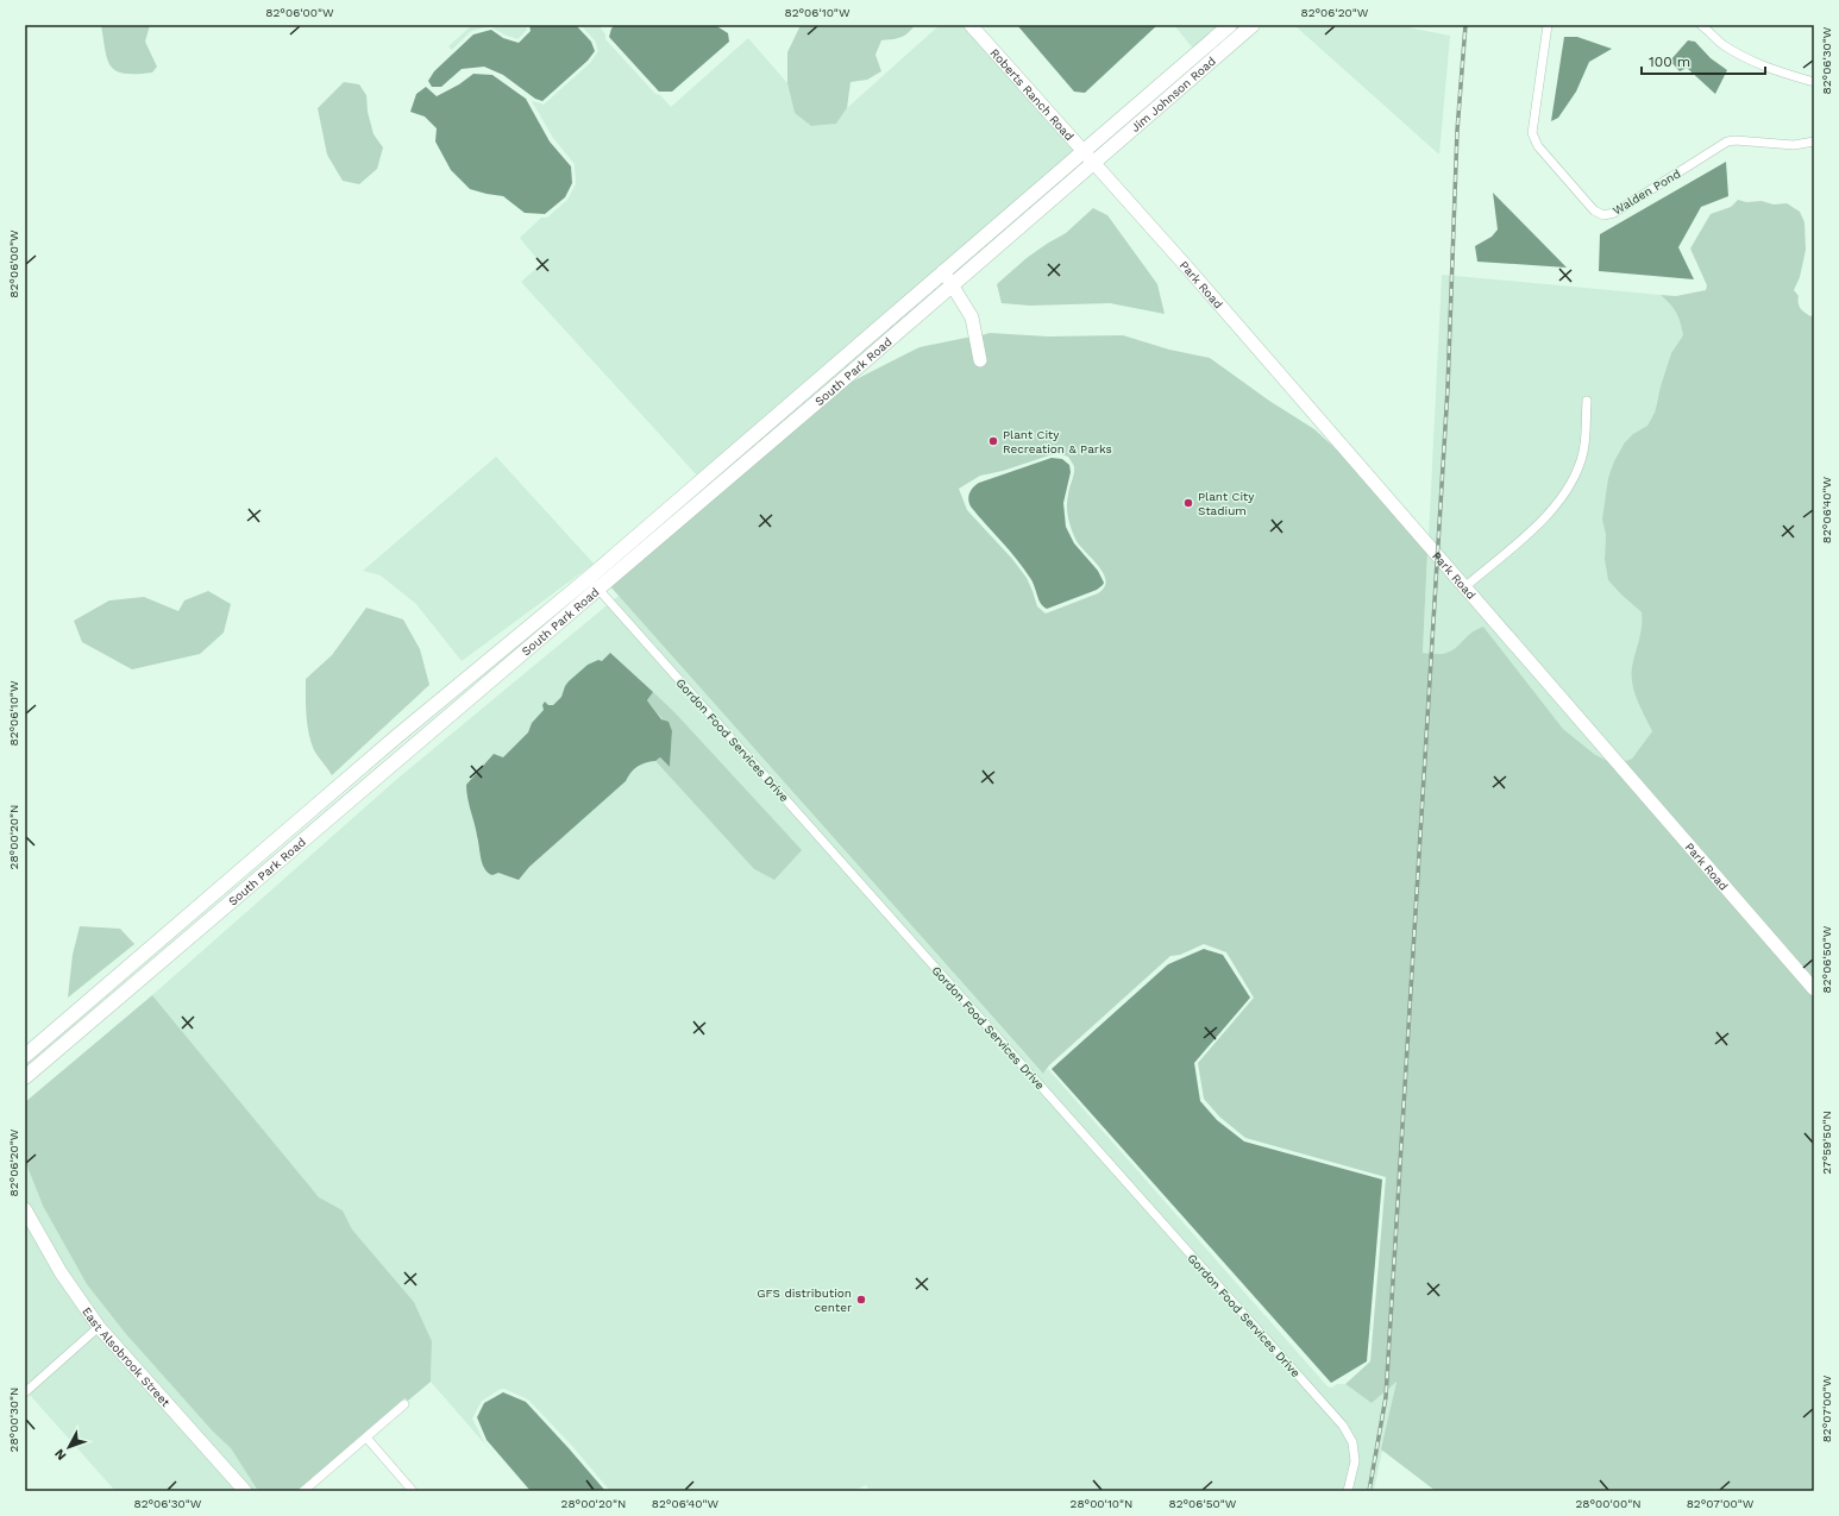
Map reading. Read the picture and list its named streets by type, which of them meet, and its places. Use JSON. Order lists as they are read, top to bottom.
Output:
{
  "streets": {
    "main road": ["Jim Johnson Road", "South Park Road"],
    "street": [
      "Roberts Ranch Road",
      "Walden Pond",
      "Park Road",
      "Gordon Food Services Drive",
      "East Alsobrook Street"
    ]
  },
  "crossings": [
    ["Roberts Ranch Road", "Jim Johnson Road"],
    ["Roberts Ranch Road", "Park Road"],
    ["Roberts Ranch Road", "South Park Road"],
    ["Jim Johnson Road", "Park Road"],
    ["Jim Johnson Road", "South Park Road"],
    ["Park Road", "South Park Road"],
    ["South Park Road", "Gordon Food Services Drive"]
  ],
  "places": ["Plant City Recreation & Parks", "Plant City Stadium", "GFS distribution center"],
  "scale_bar": "100 m",
  "north": "bottom left",
  "coordinates": [
    "82°06'00\"W",
    "82°06'10\"W",
    "82°06'20\"W",
    "82°06'30\"W",
    "82°06'40\"W",
    "28°00'20\"N",
    "82°06'50\"W",
    "27°59'50\"N",
    "82°07'00\"W",
    "28°00'30\"N",
    "28°00'10\"N",
    "28°00'00\"N"
  ]
}
